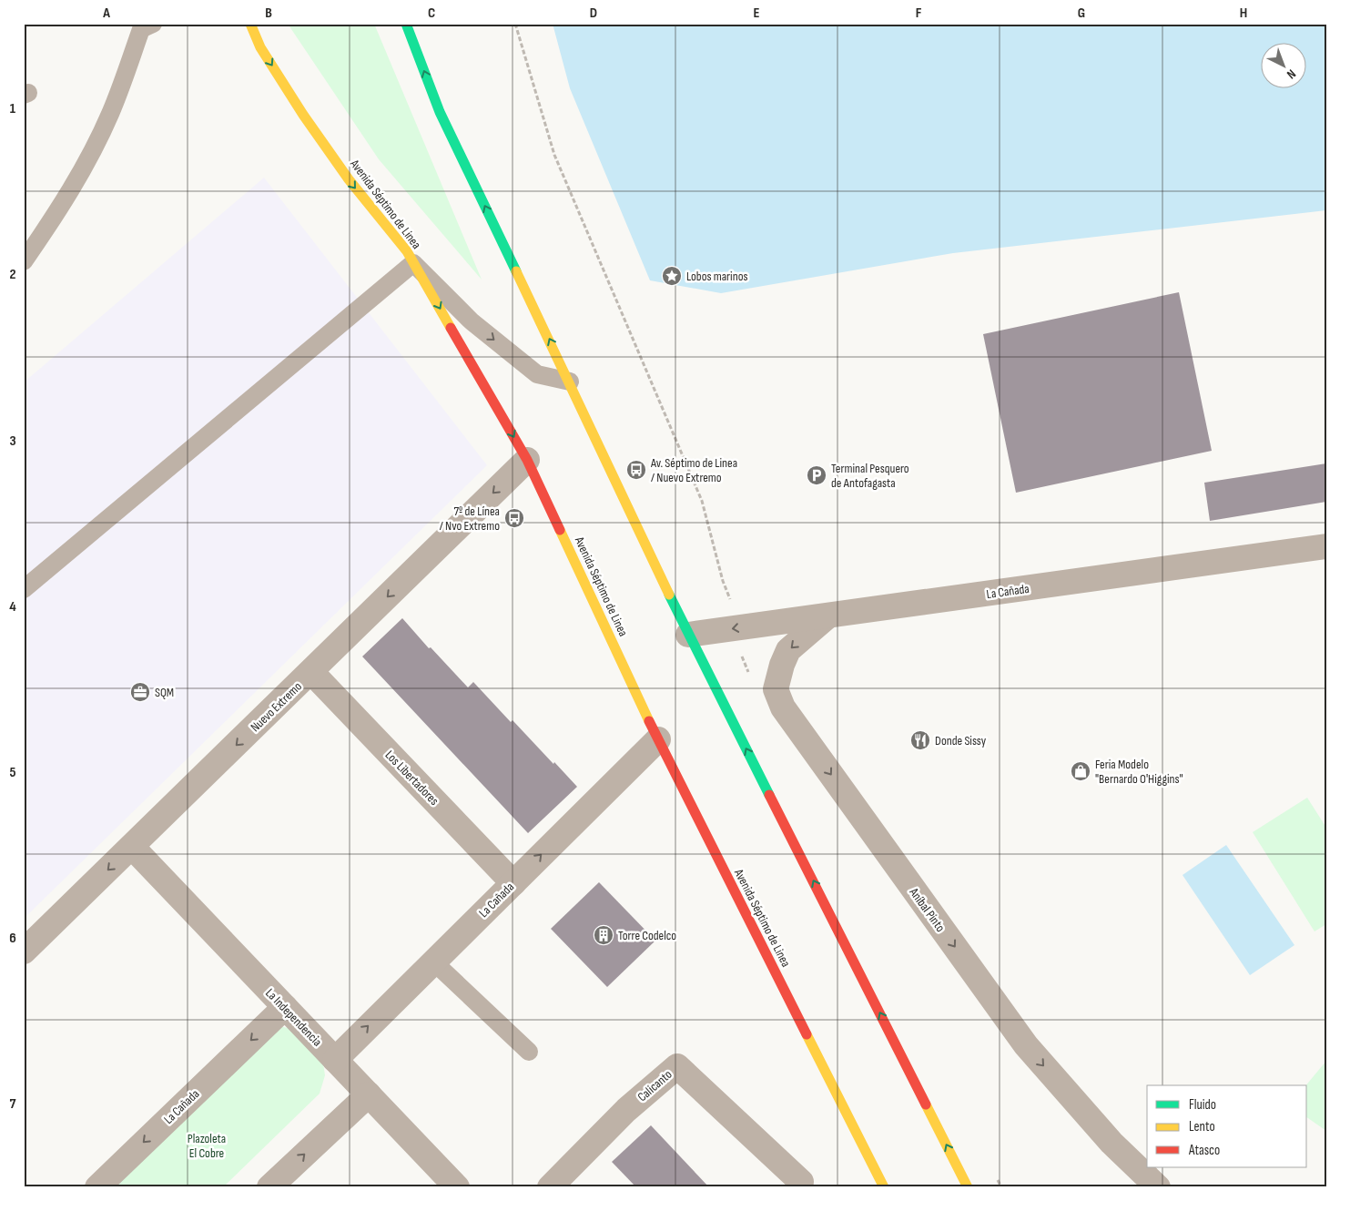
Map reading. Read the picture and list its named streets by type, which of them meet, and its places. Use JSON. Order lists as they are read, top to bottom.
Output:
{
  "streets": {
    "highway": ["Avenida Séptimo de Linea"],
    "street": [
      "La Cañada",
      "Nuevo Extremo",
      "Los Libertadores",
      "Aníbal Pinto",
      "La Independencia",
      "Calicanto"
    ]
  },
  "crossings": [
    ["Avenida Séptimo de Linea", "La Cañada"],
    ["Avenida Séptimo de Linea", "Nuevo Extremo"],
    ["La Cañada", "Los Libertadores"],
    ["La Cañada", "Aníbal Pinto"],
    ["La Cañada", "La Independencia"],
    ["Nuevo Extremo", "Los Libertadores"],
    ["Nuevo Extremo", "La Independencia"]
  ],
  "one_way": ["Nuevo Extremo", "Aníbal Pinto"],
  "parks": ["Plazoleta El Cobre"],
  "places": {
    "place": ["Lobos marinos"],
    "bus stop": ["Av. Séptimo de Linea / Nuevo Extremo", "7º de Línea / Nvo Extremo"],
    "parking": ["Terminal Pesquero de Antofagasta"],
    "office": ["SQM"],
    "restaurant": ["Donde Sissy"],
    "shop": ["Feria Modelo \"Bernardo O'Higgins\""],
    "building": ["Torre Codelco"]
  },
  "legend": ["Fluido", "Lento", "Atasco"],
  "north": "bottom right",
  "grid": {
    "columns": [
      "A",
      "B",
      "C",
      "D",
      "E",
      "F",
      "G",
      "H"
    ],
    "rows": [
      "1",
      "2",
      "3",
      "4",
      "5",
      "6",
      "7"
    ]
  }
}
